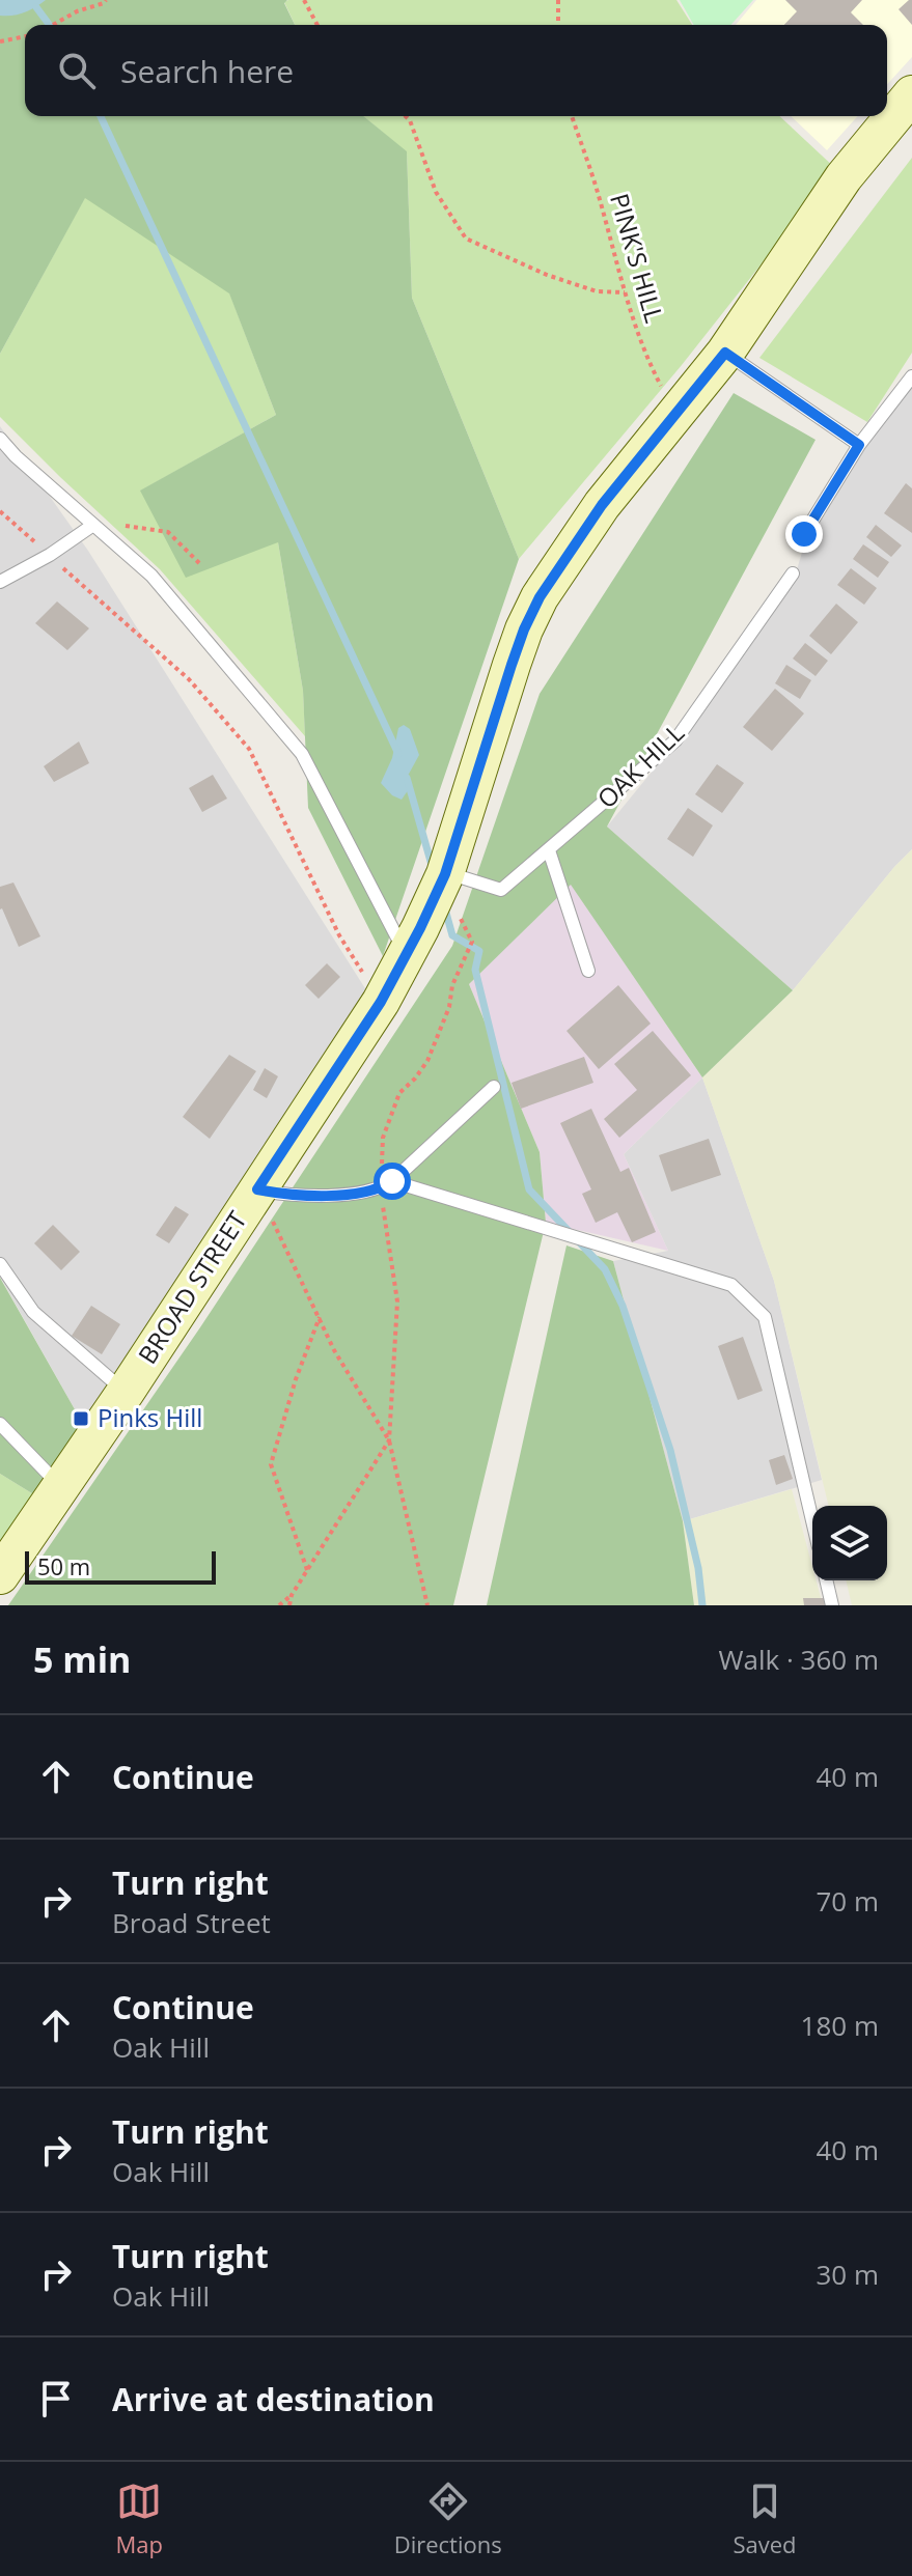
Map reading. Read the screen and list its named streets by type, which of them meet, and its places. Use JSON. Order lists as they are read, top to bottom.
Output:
{
  "streets": {
    "street": ["BROAD STREET"],
    "lane": ["OAK HILL"],
    "path": ["PINK'S HILL"]
  },
  "places": {
    "transit": ["Pinks Hill"]
  },
  "scale_bar": "50 m",
  "page": {
    "search": "Search here",
    "scale": "50 m",
    "heading": ["5 min", "Walk · 360 m"],
    "list": [
      ["Continue", "40 m"],
      ["Turn right", "Broad Street", "70 m"],
      ["Continue", "Oak Hill", "180 m"],
      ["Turn right", "Oak Hill", "40 m"],
      ["Turn right", "Oak Hill", "30 m"],
      "Arrive at destination"
    ],
    "nav": ["Map", "Directions", "Saved"]
  }
}
